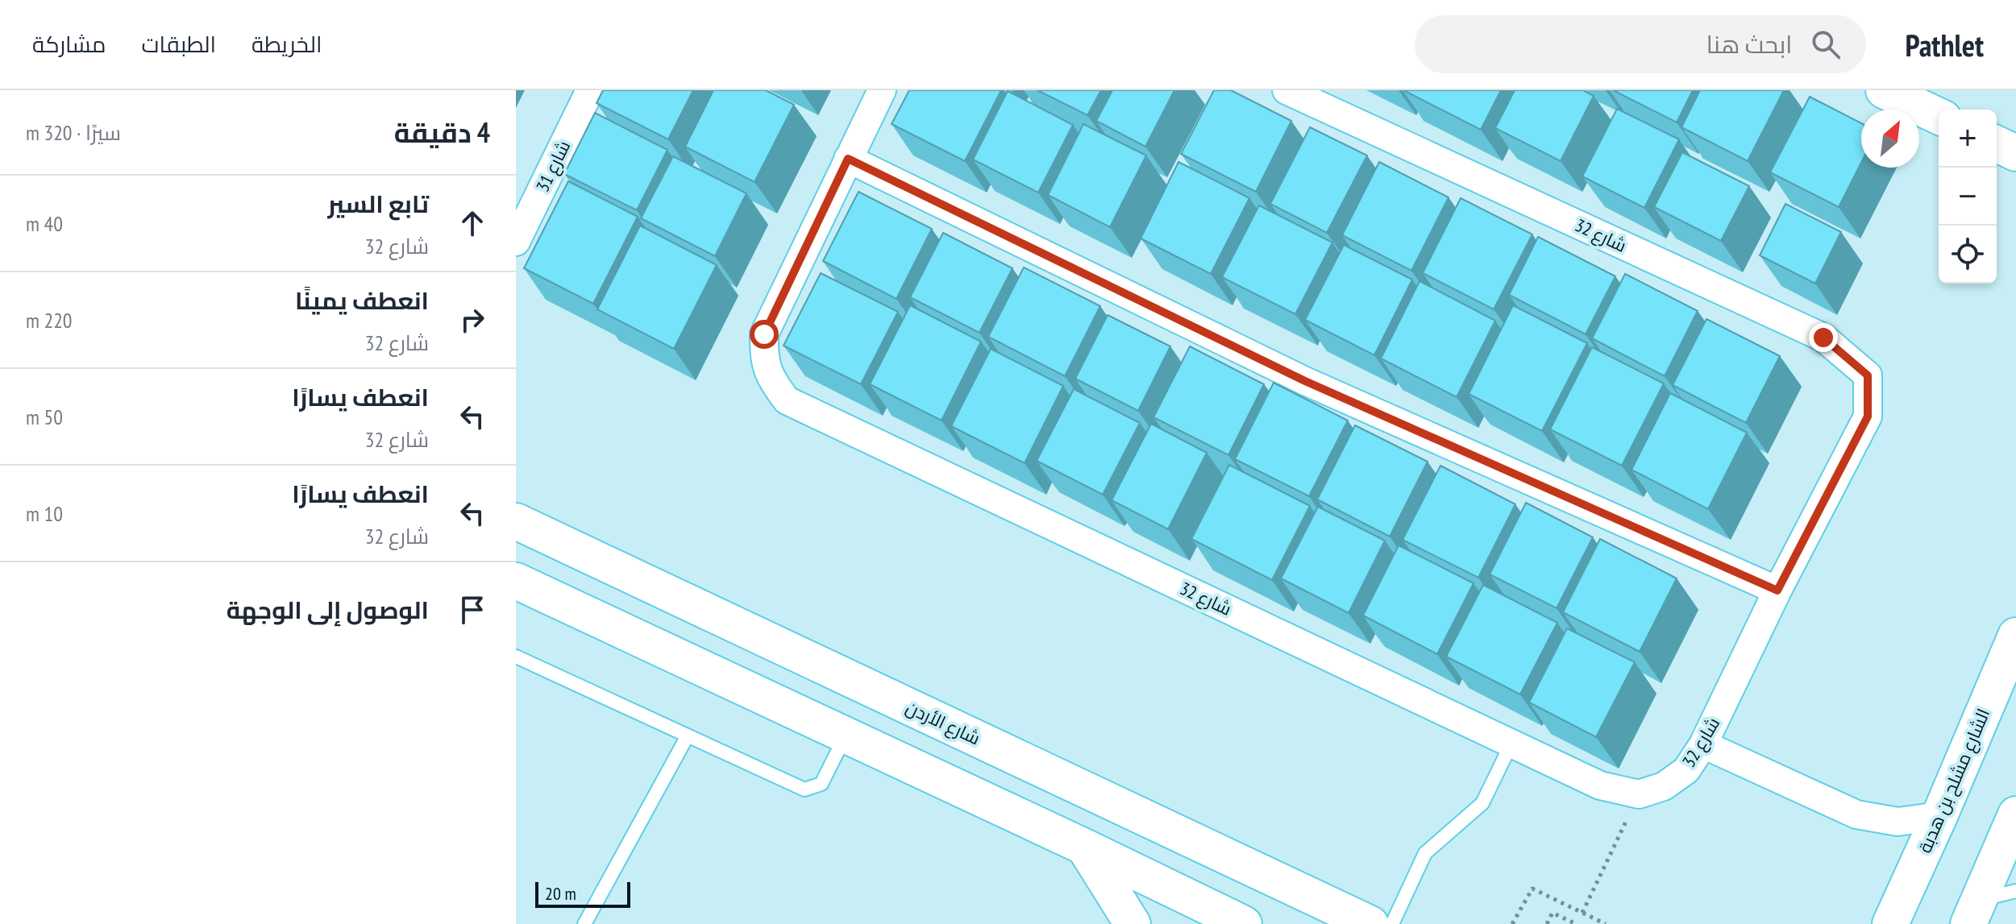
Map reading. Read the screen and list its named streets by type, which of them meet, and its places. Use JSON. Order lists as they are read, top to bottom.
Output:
{
  "streets": {
    "main road": ["شارع الأردن", "الشارع مشلح بن هدبة"],
    "street": ["شارع 31", "شارع 32"]
  },
  "scale_bar": "20 m",
  "north": "top right",
  "page": {
    "header": "Pathlet",
    "search": "ابحث هنا",
    "nav": ["الخريطة", "الطبقات", "مشاركة"],
    "heading": ["4 دقيقة", "سيرًا · 320 m"],
    "map_buttons": ["+", "−"],
    "list": [
      ["تابع السير", "شارع 32", "40 m"],
      ["انعطف يمينًا", "شارع 32", "220 m"],
      ["انعطف يسارًا", "شارع 32", "50 m"],
      ["انعطف يسارًا", "شارع 32", "10 m"],
      "الوصول إلى الوجهة"
    ],
    "scale": "20 m"
  }
}
